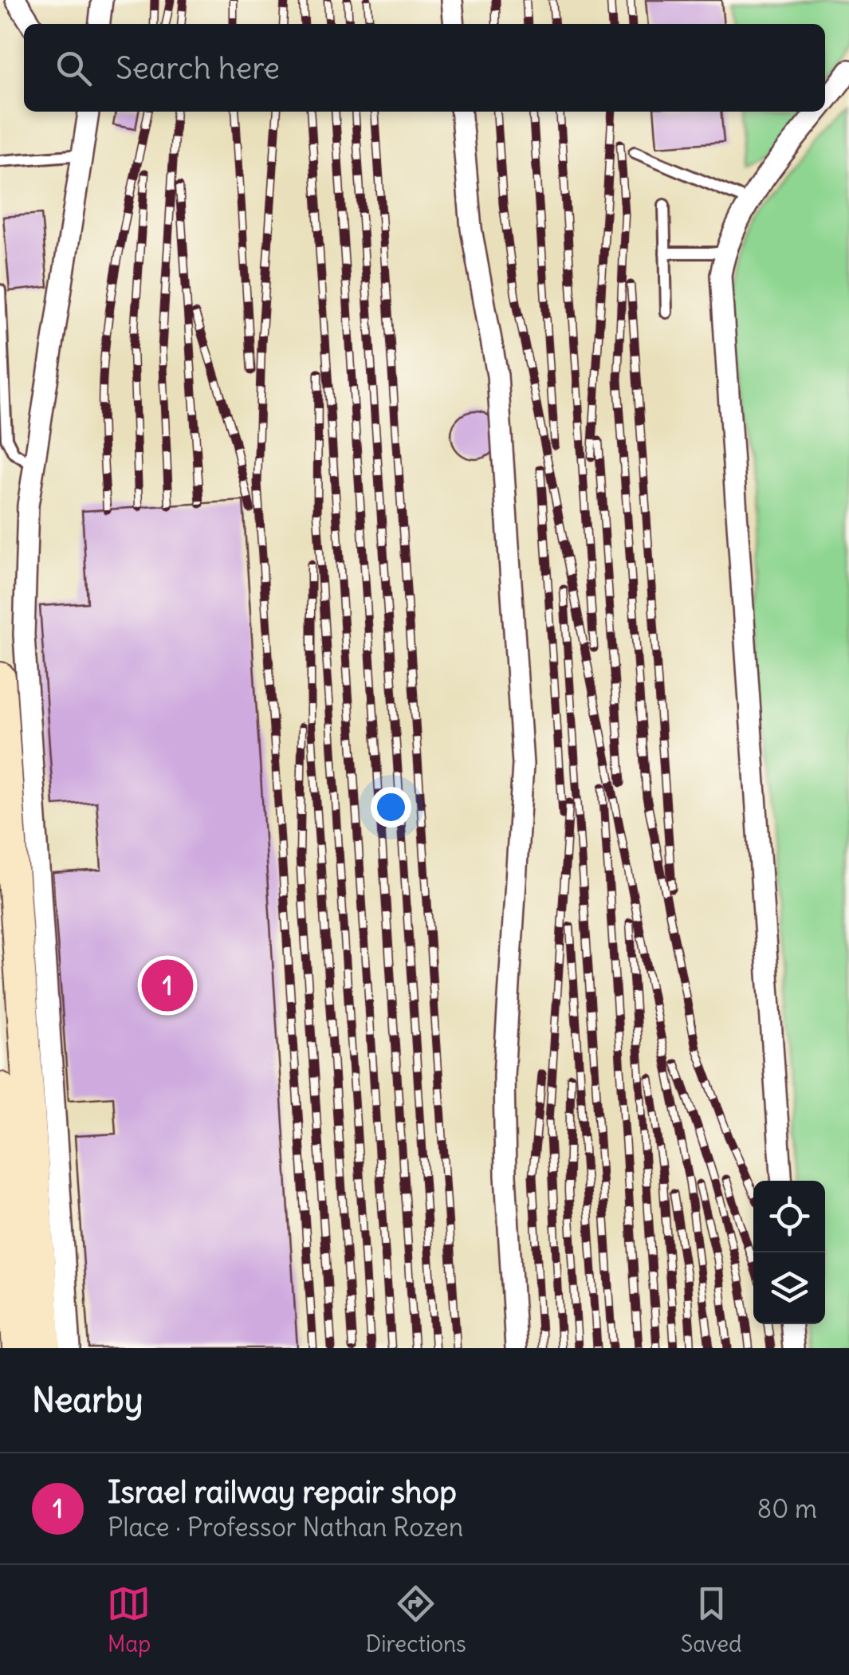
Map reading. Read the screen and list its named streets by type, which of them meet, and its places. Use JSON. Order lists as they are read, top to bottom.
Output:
{
  "page": {
    "search": "Search here",
    "pins": "1",
    "heading": "Nearby",
    "list": [
      {
        "mark": "1",
        "name": "Israel railway repair shop",
        "note": "Place · Professor Nathan Rozen",
        "value": "80 m"
      }
    ],
    "nav": ["Map", "Directions", "Saved"]
  }
}
